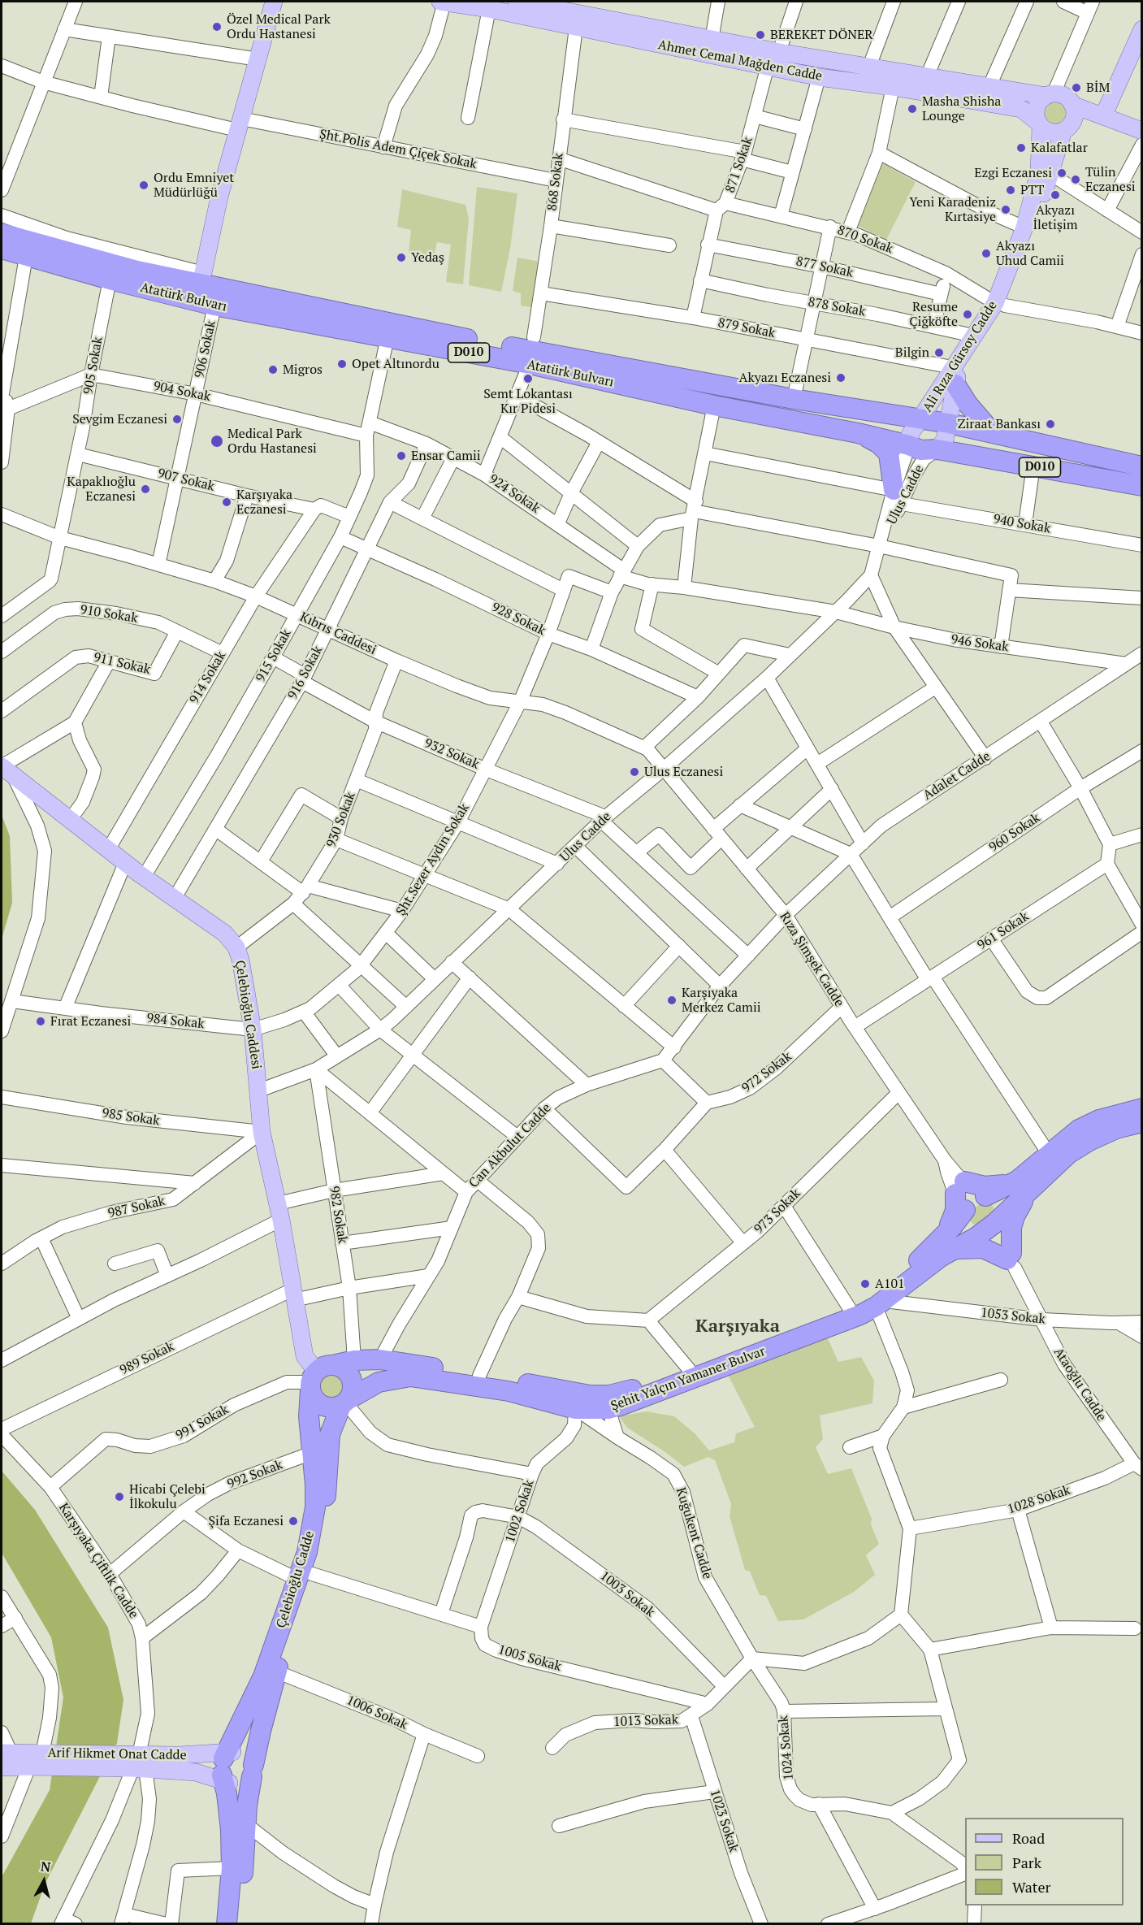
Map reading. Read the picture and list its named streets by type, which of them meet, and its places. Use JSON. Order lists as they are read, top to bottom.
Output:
{
  "streets": {
    "highway": [
      "Atatürk Bulvarı",
      "D010",
      "Şehit Yalçın Yamaner Bulvar",
      "Çelebioğlu Cadde"
    ],
    "main road": [
      "Ahmet Cemal Mağden Cadde",
      "Ali Rıza Gürsoy Cadde",
      "Çelebioğlu Caddesi",
      "Arif Hikmet Onat Cadde"
    ],
    "street": [
      "Şht.Polis Adem Çiçek Sokak",
      "871 Sokak",
      "868 Sokak",
      "870 Sokak",
      "877 Sokak",
      "878 Sokak",
      "879 Sokak",
      "906 Sokak",
      "905 Sokak",
      "904 Sokak",
      "907 Sokak",
      "924 Sokak",
      "Ulus Cadde",
      "940 Sokak",
      "910 Sokak",
      "928 Sokak",
      "Kıbrıs Caddesi",
      "946 Sokak",
      "915 Sokak",
      "911 Sokak",
      "916 Sokak",
      "914 Sokak",
      "932 Sokak",
      "Adalet Cadde",
      "930 Sokak",
      "960 Sokak",
      "Şht.Sezer Aydın Sokak",
      "961 Sokak",
      "Rıza Şimşek Cadde",
      "984 Sokak",
      "972 Sokak",
      "985 Sokak",
      "Can Akbulut Cadde",
      "987 Sokak",
      "973 Sokak",
      "982 Sokak",
      "1053 Sokak",
      "989 Sokak",
      "Ataoğlu Cadde",
      "991 Sokak",
      "992 Sokak",
      "1028 Sokak",
      "1002 Sokak",
      "Kuğukent Cadde",
      "Karşıyaka Çiftlik Cadde",
      "1003 Sokak",
      "1005 Sokak",
      "1006 Sokak",
      "1013 Sokak",
      "1024 Sokak",
      "1023 Sokak"
    ]
  },
  "crossings": [
    ["Ahmet Cemal Mağden Cadde", "871 Sokak"],
    ["Ahmet Cemal Mağden Cadde", "868 Sokak"],
    ["Ahmet Cemal Mağden Cadde", "Ali Rıza Gürsoy Cadde"],
    ["Şht.Polis Adem Çiçek Sokak", "868 Sokak"],
    ["871 Sokak", "870 Sokak"],
    ["871 Sokak", "877 Sokak"],
    ["871 Sokak", "878 Sokak"],
    ["871 Sokak", "879 Sokak"],
    ["868 Sokak", "870 Sokak"],
    ["868 Sokak", "879 Sokak"],
    ["870 Sokak", "Ali Rıza Gürsoy Cadde"],
    ["Atatürk Bulvarı", "906 Sokak"],
    ["Atatürk Bulvarı", "Ali Rıza Gürsoy Cadde"],
    ["Atatürk Bulvarı", "905 Sokak"],
    ["Atatürk Bulvarı", "Ulus Cadde"],
    ["Atatürk Bulvarı", "915 Sokak"],
    ["878 Sokak", "Ali Rıza Gürsoy Cadde"],
    ["879 Sokak", "Ali Rıza Gürsoy Cadde"],
    ["906 Sokak", "904 Sokak"],
    ["906 Sokak", "907 Sokak"],
    ["906 Sokak", "Kıbrıs Caddesi"],
    ["Ali Rıza Gürsoy Cadde", "Ulus Cadde"],
    ["905 Sokak", "904 Sokak"],
    ["905 Sokak", "907 Sokak"],
    ["905 Sokak", "Kıbrıs Caddesi"],
    ["904 Sokak", "924 Sokak"],
    ["904 Sokak", "915 Sokak"],
    ["907 Sokak", "915 Sokak"],
    ["907 Sokak", "914 Sokak"],
    ["924 Sokak", "Ulus Cadde"],
    ["924 Sokak", "946 Sokak"],
    ["924 Sokak", "915 Sokak"],
    ["924 Sokak", "916 Sokak"],
    ["Ulus Cadde", "940 Sokak"],
    ["Ulus Cadde", "Kıbrıs Caddesi"],
    ["Ulus Cadde", "946 Sokak"],
    ["Ulus Cadde", "932 Sokak"],
    ["Ulus Cadde", "Rıza Şimşek Cadde"],
    ["Ulus Cadde", "Çelebioğlu Caddesi"],
    ["Ulus Cadde", "982 Sokak"],
    ["910 Sokak", "911 Sokak"],
    ["910 Sokak", "914 Sokak"],
    ["928 Sokak", "915 Sokak"],
    ["928 Sokak", "916 Sokak"],
    ["928 Sokak", "Şht.Sezer Aydın Sokak"],
    ["Kıbrıs Caddesi", "915 Sokak"],
    ["Kıbrıs Caddesi", "916 Sokak"],
    ["Kıbrıs Caddesi", "914 Sokak"],
    ["Kıbrıs Caddesi", "930 Sokak"],
    ["Kıbrıs Caddesi", "Şht.Sezer Aydın Sokak"],
    ["Kıbrıs Caddesi", "Rıza Şimşek Cadde"],
    ["946 Sokak", "Adalet Cadde"],
    ["915 Sokak", "932 Sokak"],
    ["915 Sokak", "Çelebioğlu Caddesi"],
    ["916 Sokak", "932 Sokak"],
    ["916 Sokak", "Çelebioğlu Caddesi"],
    ["914 Sokak", "Çelebioğlu Caddesi"],
    ["932 Sokak", "930 Sokak"],
    ["932 Sokak", "Şht.Sezer Aydın Sokak"],
    ["Adalet Cadde", "Rıza Şimşek Cadde"],
    ["930 Sokak", "Çelebioğlu Caddesi"],
    ["Şht.Sezer Aydın Sokak", "Çelebioğlu Caddesi"],
    ["Şht.Sezer Aydın Sokak", "984 Sokak"],
    ["961 Sokak", "Rıza Şimşek Cadde"],
    ["Rıza Şimşek Cadde", "972 Sokak"],
    ["Rıza Şimşek Cadde", "973 Sokak"],
    ["Rıza Şimşek Cadde", "Şehit Yalçın Yamaner Bulvar"],
    ["Rıza Şimşek Cadde", "Ataoğlu Cadde"],
    ["Çelebioğlu Caddesi", "984 Sokak"],
    ["Çelebioğlu Caddesi", "985 Sokak"],
    ["Çelebioğlu Caddesi", "987 Sokak"],
    ["Çelebioğlu Caddesi", "989 Sokak"],
    ["Çelebioğlu Caddesi", "Şehit Yalçın Yamaner Bulvar"],
    ["Çelebioğlu Caddesi", "991 Sokak"],
    ["Çelebioğlu Caddesi", "Çelebioğlu Cadde"],
    ["985 Sokak", "987 Sokak"],
    ["Can Akbulut Cadde", "989 Sokak"],
    ["Can Akbulut Cadde", "Şehit Yalçın Yamaner Bulvar"],
    ["982 Sokak", "989 Sokak"],
    ["982 Sokak", "Şehit Yalçın Yamaner Bulvar"],
    ["1053 Sokak", "Şehit Yalçın Yamaner Bulvar"],
    ["1053 Sokak", "Ataoğlu Cadde"],
    ["Şehit Yalçın Yamaner Bulvar", "Ataoğlu Cadde"],
    ["Şehit Yalçın Yamaner Bulvar", "991 Sokak"],
    ["Şehit Yalçın Yamaner Bulvar", "1002 Sokak"],
    ["Şehit Yalçın Yamaner Bulvar", "Kuğukent Cadde"],
    ["Şehit Yalçın Yamaner Bulvar", "Çelebioğlu Cadde"],
    ["Ataoğlu Cadde", "1028 Sokak"],
    ["991 Sokak", "Karşıyaka Çiftlik Cadde"],
    ["991 Sokak", "Çelebioğlu Cadde"],
    ["992 Sokak", "Karşıyaka Çiftlik Cadde"],
    ["992 Sokak", "Çelebioğlu Cadde"],
    ["1002 Sokak", "Kuğukent Cadde"],
    ["1002 Sokak", "1003 Sokak"],
    ["1002 Sokak", "1005 Sokak"],
    ["Kuğukent Cadde", "1013 Sokak"],
    ["Kuğukent Cadde", "1024 Sokak"],
    ["Karşıyaka Çiftlik Cadde", "Arif Hikmet Onat Cadde"],
    ["Çelebioğlu Cadde", "1006 Sokak"],
    ["Çelebioğlu Cadde", "Arif Hikmet Onat Cadde"],
    ["1003 Sokak", "1013 Sokak"],
    ["1005 Sokak", "1013 Sokak"],
    ["1013 Sokak", "1024 Sokak"],
    ["1013 Sokak", "1023 Sokak"]
  ],
  "districts": ["Karşıyaka"],
  "places": [
    "Özel Medical Park Ordu Hastanesi",
    "BEREKET DÖNER",
    "BİM",
    "Masha Shisha Lounge",
    "Kalafatlar",
    "Ezgi Eczanesi",
    "Tülin Eczanesi",
    "Ordu Emniyet Müdürlüğü",
    "PTT",
    "Akyazı İletişim",
    "Yeni Karadeniz Kırtasiye",
    "Akyazı Uhud Camii",
    "Yedaş",
    "Resume Çiğköfte",
    "Bilgin",
    "Opet Altınordu",
    "Migros",
    "Akyazı Eczanesi",
    "Semt Lokantası Kır Pidesi",
    "Sevgim Eczanesi",
    "Ziraat Bankası",
    "Medical Park Ordu Hastanesi",
    "Ensar Camii",
    "Kapaklıoğlu Eczanesi",
    "Karşıyaka Eczanesi",
    "Ulus Eczanesi",
    "Karşıyaka Merkez Camii",
    "Fırat Eczanesi",
    "A101",
    "Hicabi Çelebi İlkokulu",
    "Şifa Eczanesi"
  ],
  "legend": ["Road", "Park", "Water"],
  "north": "top"
}
